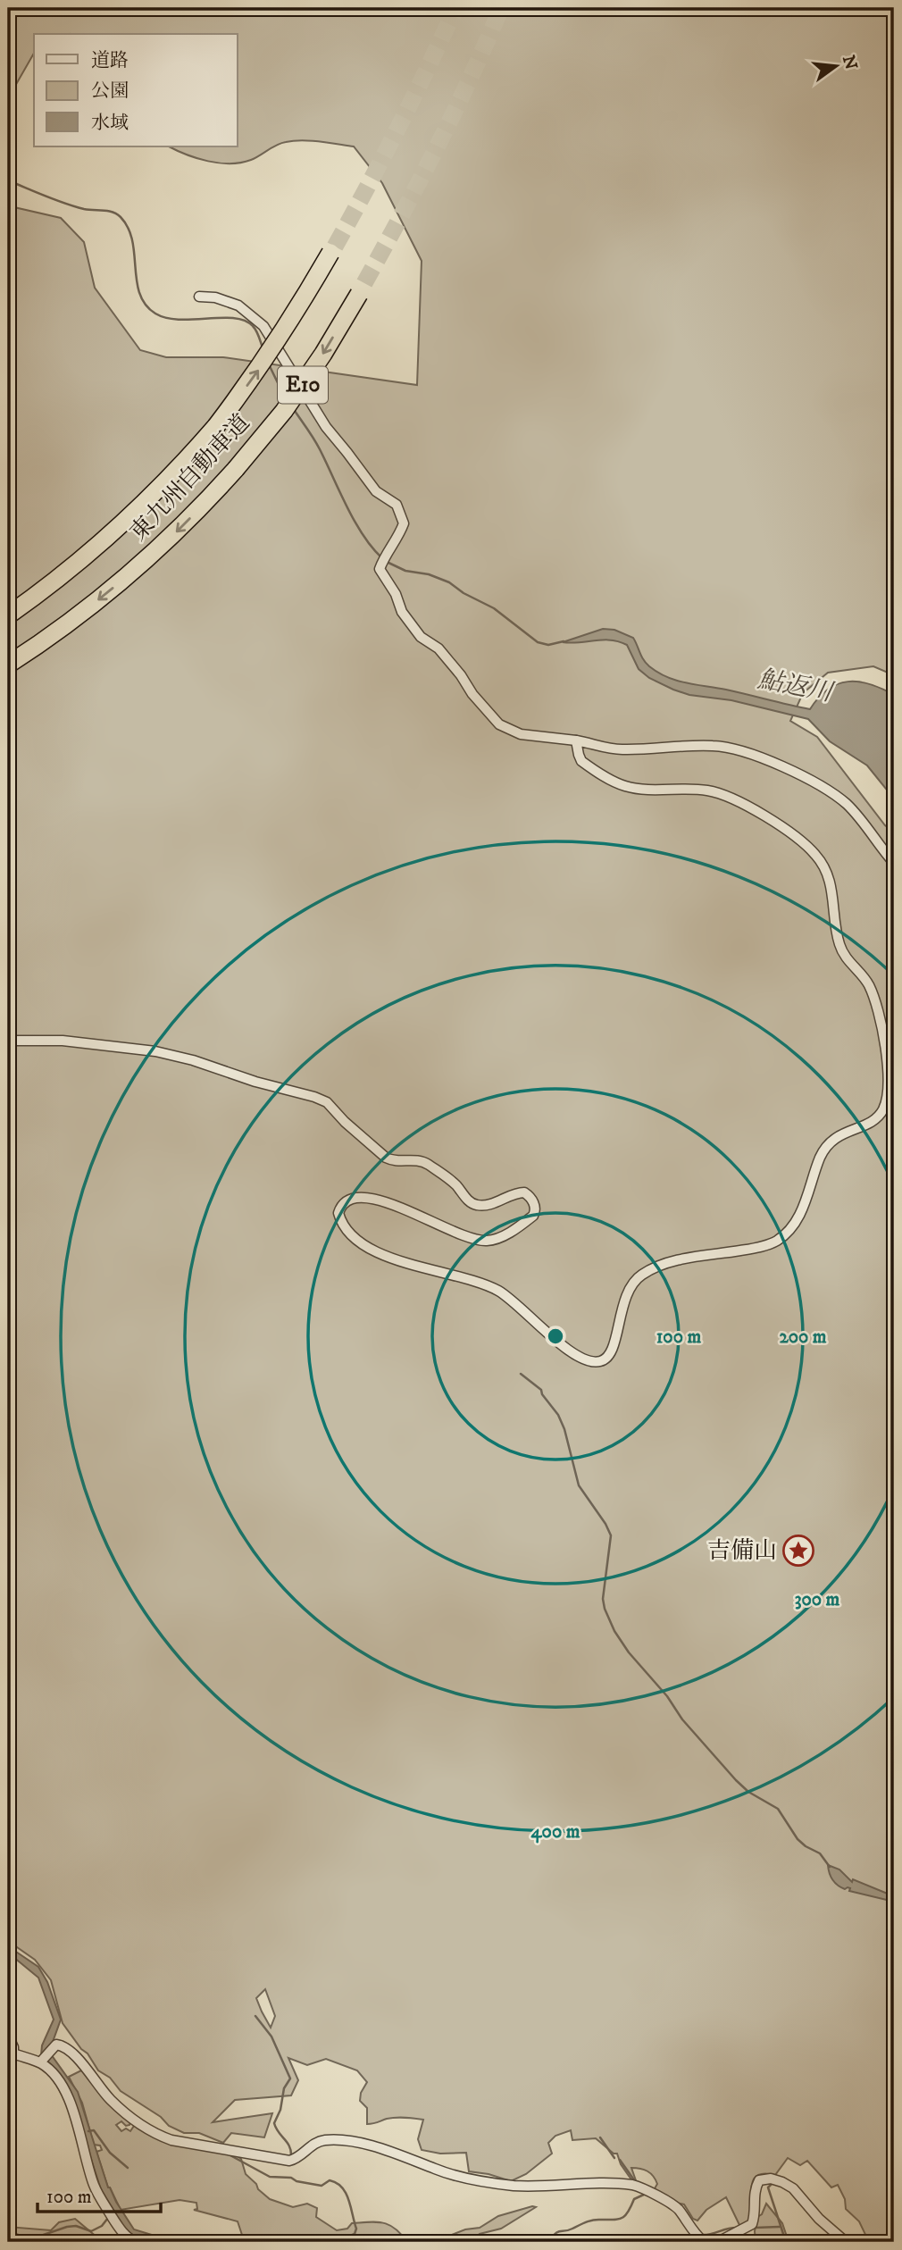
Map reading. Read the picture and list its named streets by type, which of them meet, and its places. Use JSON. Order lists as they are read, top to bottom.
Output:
{
  "streets": {
    "highway": ["E10", "東九州自動車道"]
  },
  "water": ["鮎返川"],
  "places": {
    "place": ["吉備山"]
  },
  "legend": ["道路", "公園", "水域"],
  "scale_bar": "100 m",
  "north": "right",
  "rings": [
    "100 m",
    "200 m",
    "300 m",
    "400 m"
  ]
}
